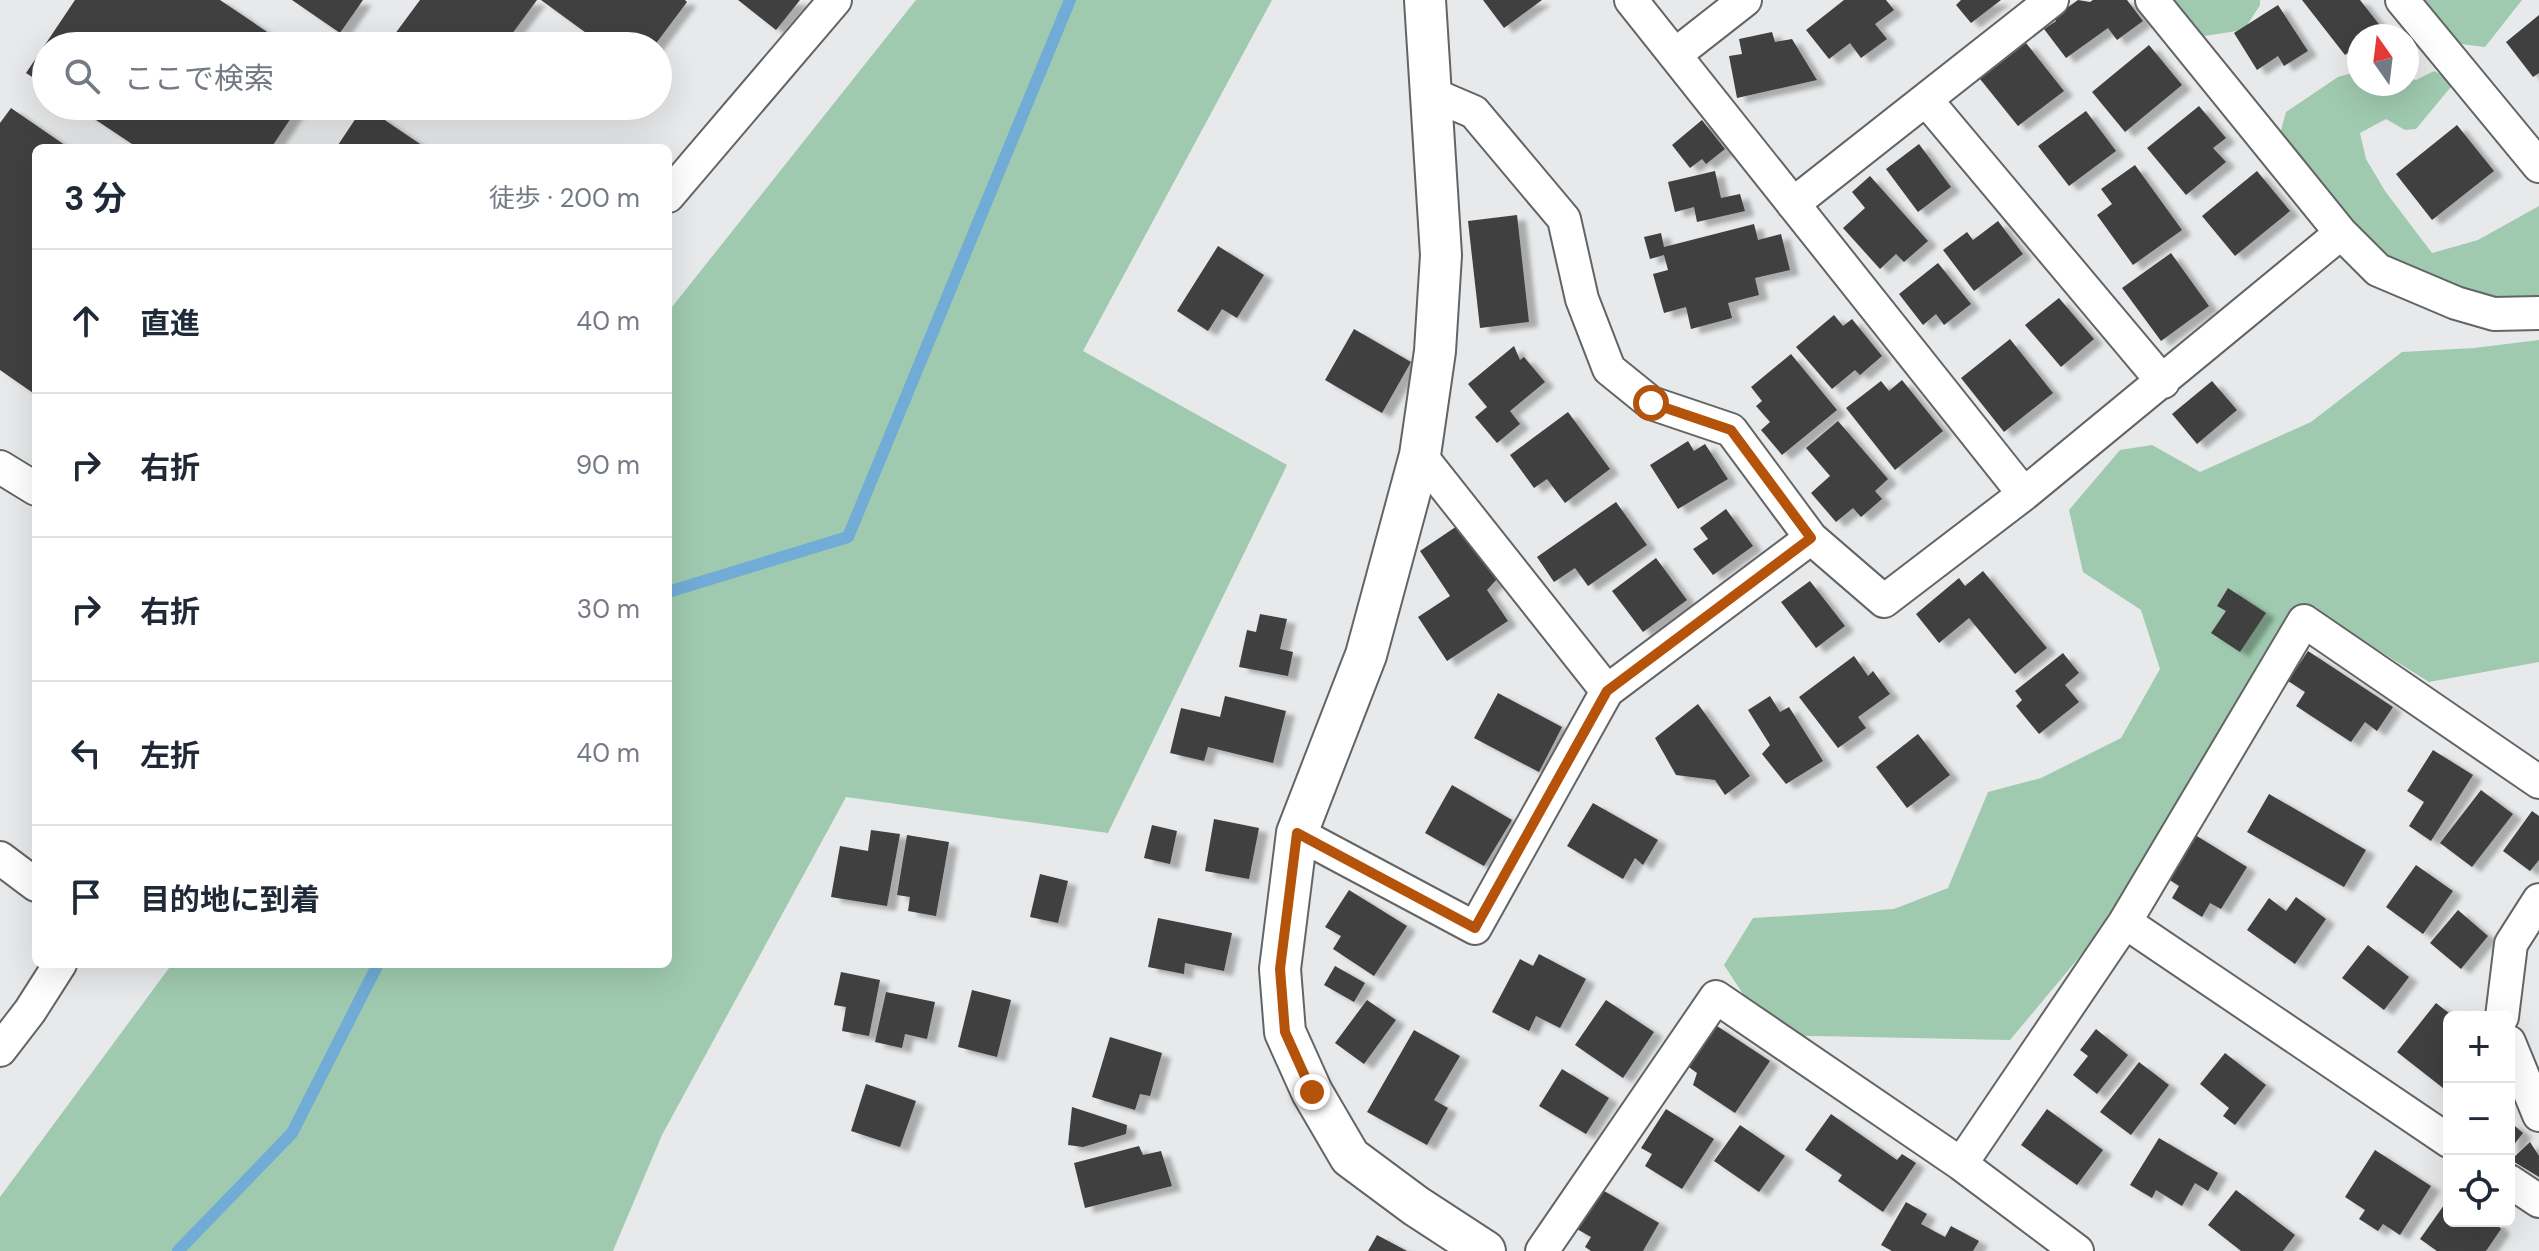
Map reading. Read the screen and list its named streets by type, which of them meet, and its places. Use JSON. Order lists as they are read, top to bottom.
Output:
{
  "north": "top",
  "page": {
    "search": "ここで検索",
    "heading": ["3 分", "徒歩 · 200 m"],
    "list": [
      ["直進", "40 m"],
      ["右折", "90 m"],
      ["右折", "30 m"],
      ["左折", "40 m"],
      "目的地に到着"
    ],
    "map_buttons": ["+", "−"]
  }
}
